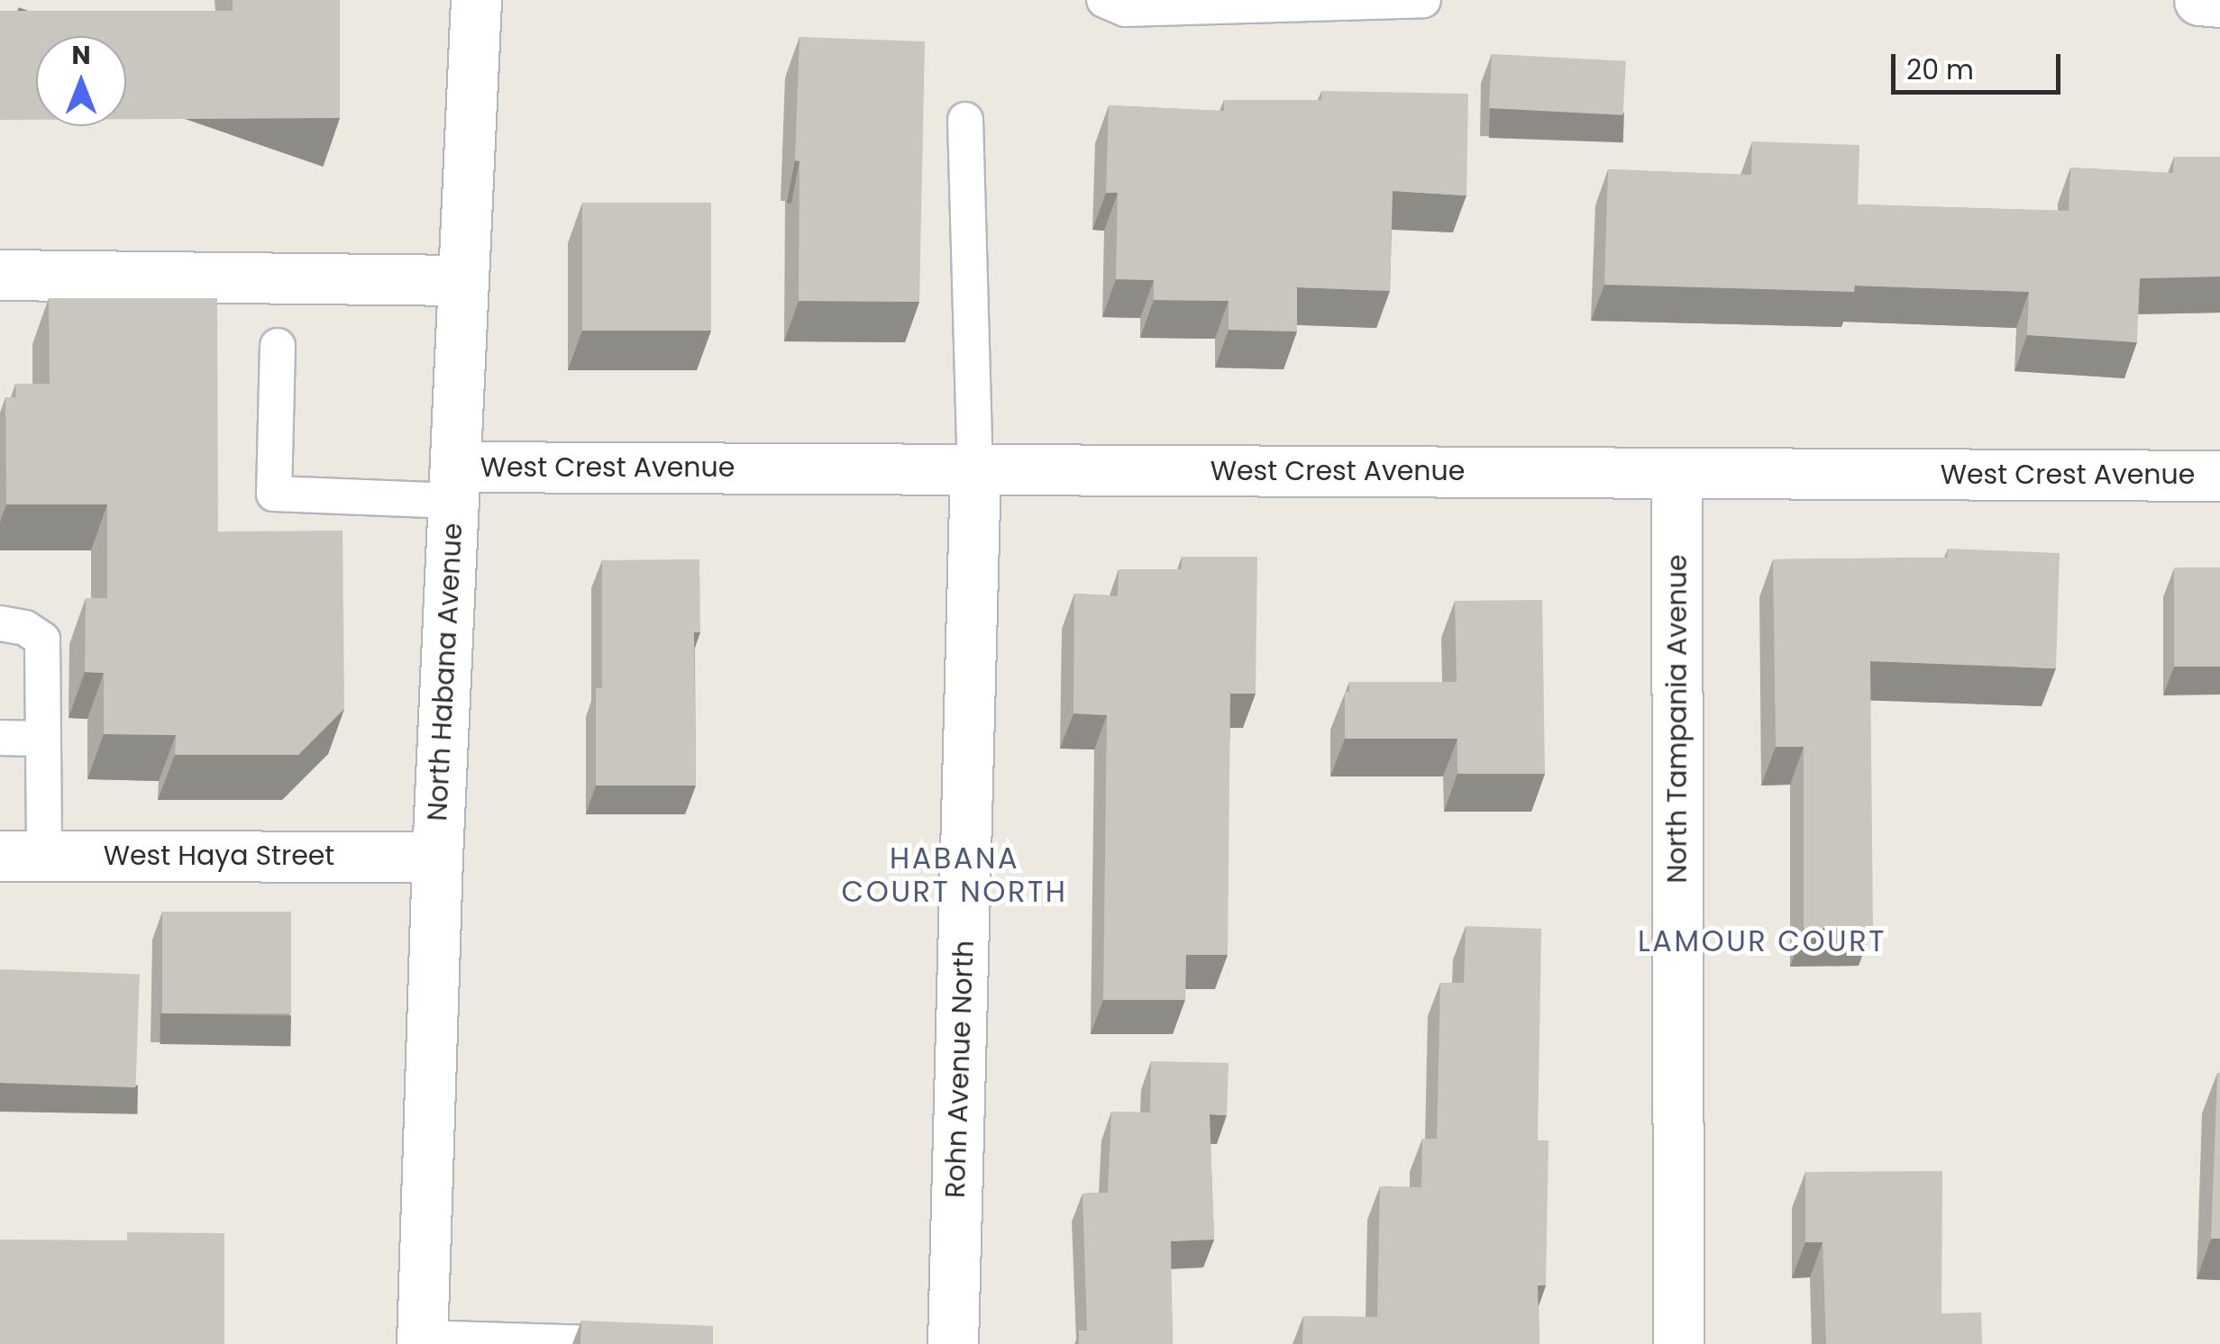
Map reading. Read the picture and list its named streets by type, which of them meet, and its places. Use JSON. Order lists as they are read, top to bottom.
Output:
{
  "streets": {
    "street": [
      "West Crest Avenue",
      "North Habana Avenue",
      "North Tampania Avenue",
      "West Haya Street",
      "Rohn Avenue North"
    ]
  },
  "crossings": [
    ["West Crest Avenue", "North Habana Avenue"],
    ["West Crest Avenue", "North Tampania Avenue"],
    ["West Crest Avenue", "Rohn Avenue North"],
    ["North Habana Avenue", "West Haya Street"]
  ],
  "districts": ["HABANA COURT NORTH", "LAMOUR COURT"],
  "scale_bar": "20 m",
  "north": "top"
}
